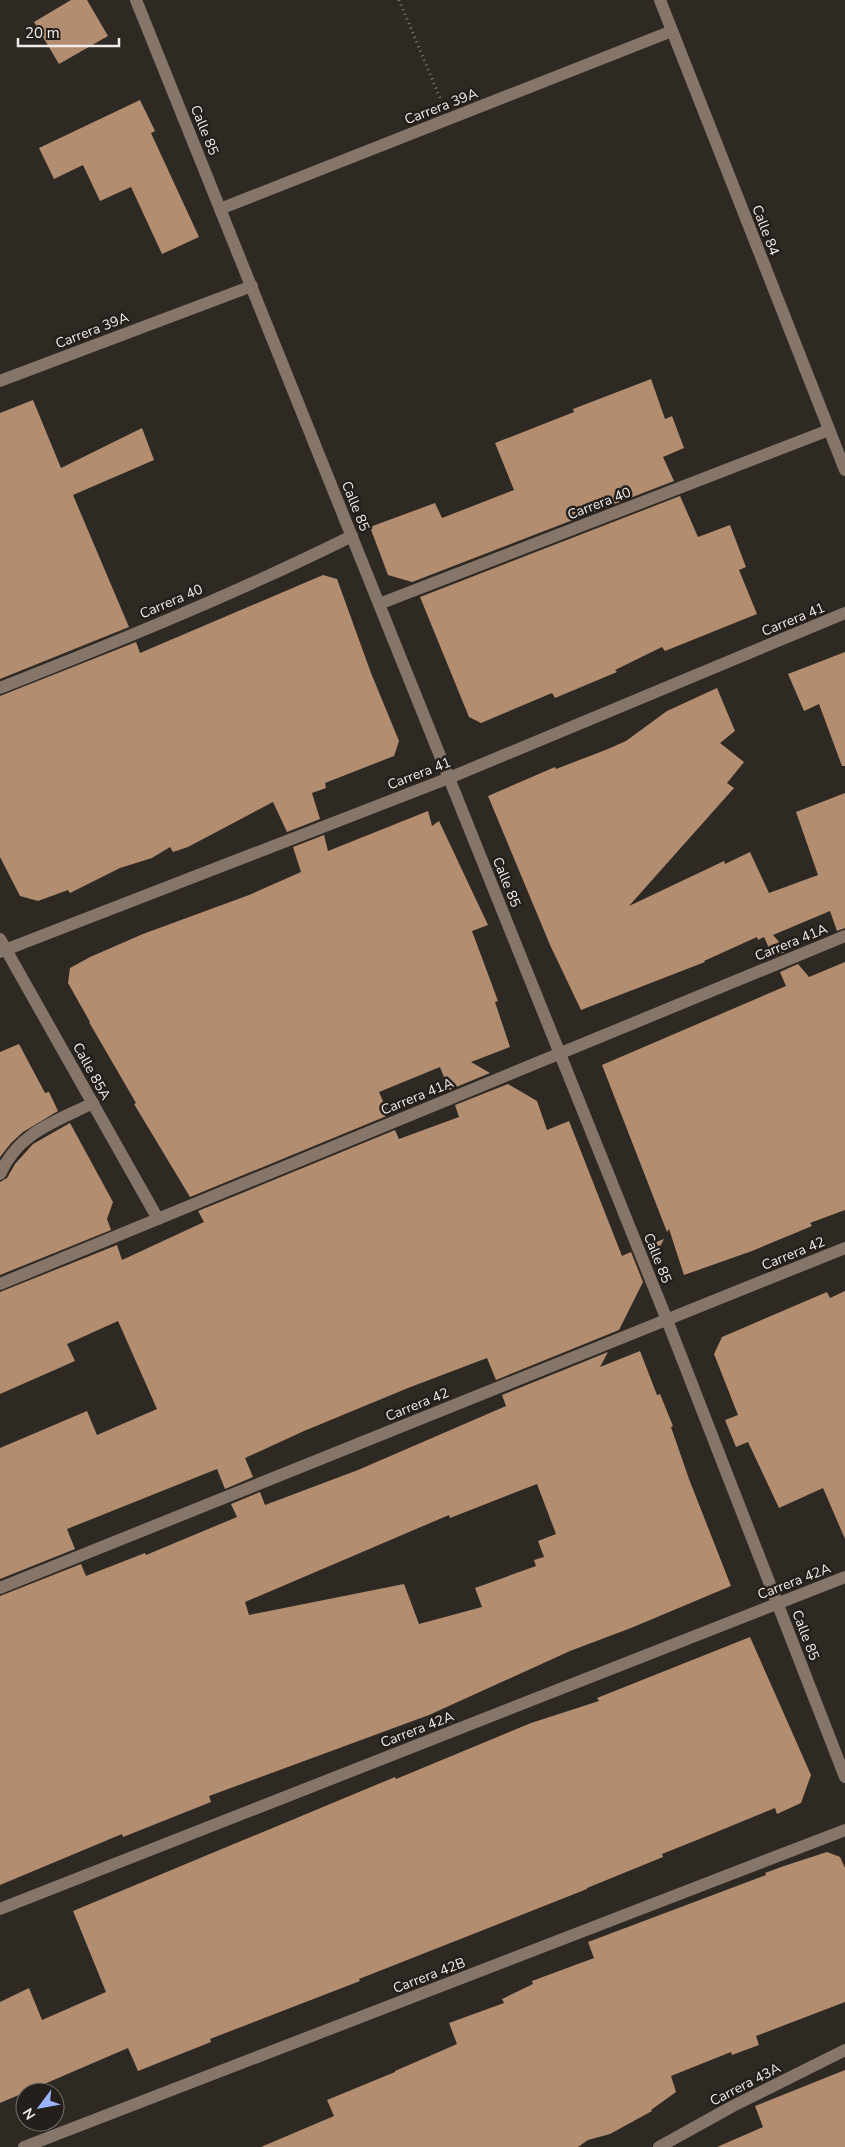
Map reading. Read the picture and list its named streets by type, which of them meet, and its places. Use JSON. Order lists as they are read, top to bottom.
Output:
{
  "streets": {
    "street": [
      "Carrera 39A",
      "Calle 85",
      "Calle 84",
      "Carrera 40",
      "Carrera 41",
      "Carrera 41A",
      "Calle 85A",
      "Carrera 42",
      "Carrera 42A",
      "Carrera 42B",
      "Carrera 43A"
    ]
  },
  "crossings": [
    ["Carrera 39A", "Calle 85"],
    ["Carrera 39A", "Calle 84"],
    ["Calle 85", "Carrera 40"],
    ["Calle 85", "Carrera 41"],
    ["Calle 85", "Carrera 41A"],
    ["Calle 85", "Carrera 42"],
    ["Calle 85", "Carrera 42A"],
    ["Calle 84", "Carrera 40"],
    ["Carrera 41", "Calle 85A"],
    ["Carrera 41A", "Calle 85A"]
  ],
  "scale_bar": "20 m",
  "north": "bottom left"
}
